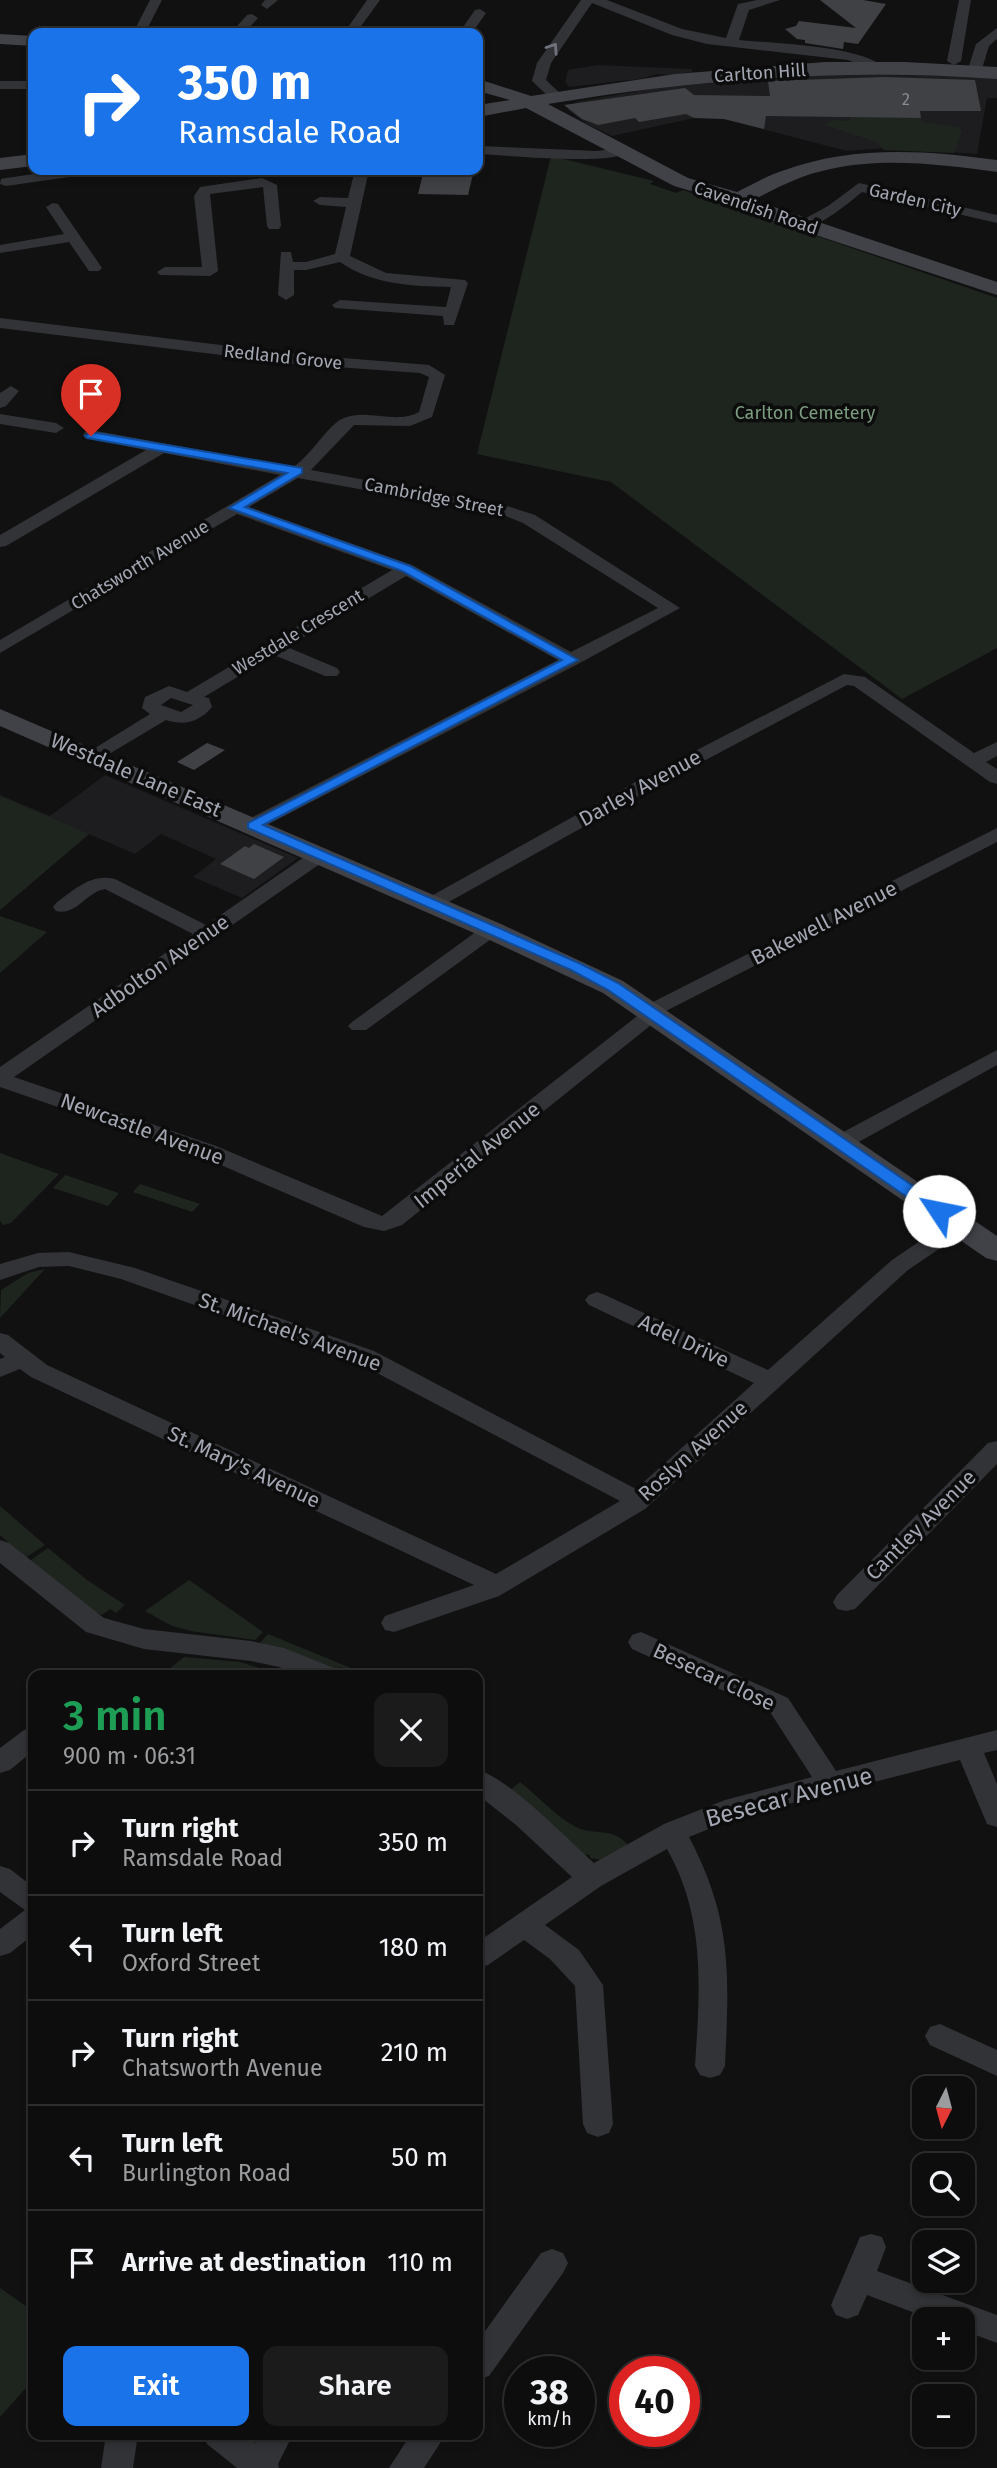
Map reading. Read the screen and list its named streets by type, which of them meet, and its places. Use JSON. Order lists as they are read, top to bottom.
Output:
{
  "streets": {
    "street": [
      "Carlton Hill",
      "Garden City",
      "Cavendish Road",
      "Redland Grove",
      "Cambridge Street",
      "Chatsworth Avenue",
      "Westdale Crescent",
      "Westdale Lane East",
      "Darley Avenue",
      "Bakewell Avenue",
      "Adbolton Avenue",
      "Newcastle Avenue",
      "Imperial Avenue",
      "St. Michael's Avenue",
      "Adel Drive",
      "Roslyn Avenue",
      "St. Mary's Avenue",
      "Cantley Avenue",
      "Besecar Close",
      "Besecar Avenue"
    ]
  },
  "crossings": [
    ["Carlton Hill", "Cavendish Road"],
    ["Garden City", "Cavendish Road"],
    ["Redland Grove", "Chatsworth Avenue"],
    ["Cambridge Street", "Chatsworth Avenue"],
    ["Westdale Crescent", "Westdale Lane East"],
    ["Westdale Lane East", "Darley Avenue"],
    ["Westdale Lane East", "Bakewell Avenue"],
    ["Westdale Lane East", "Adbolton Avenue"],
    ["Westdale Lane East", "Imperial Avenue"],
    ["Westdale Lane East", "Roslyn Avenue"],
    ["Bakewell Avenue", "Imperial Avenue"],
    ["Adbolton Avenue", "Newcastle Avenue"],
    ["Newcastle Avenue", "Imperial Avenue"],
    ["St. Michael's Avenue", "Roslyn Avenue"],
    ["Adel Drive", "Roslyn Avenue"],
    ["Roslyn Avenue", "St. Mary's Avenue"],
    ["Besecar Close", "Besecar Avenue"]
  ],
  "parks": ["Carlton Cemetery"],
  "house_numbers": ["2"],
  "north": "bottom",
  "page": {
    "turn": ["350 m", "Ramsdale Road"],
    "heading": ["3 min", "900 m · 06:31"],
    "list": [
      {
        "name": "Turn right",
        "note": "Ramsdale Road",
        "value": "350 m"
      },
      {
        "name": "Turn left",
        "note": "Oxford Street",
        "value": "180 m"
      },
      {
        "name": "Turn right",
        "note": "Chatsworth Avenue",
        "value": "210 m"
      },
      {
        "name": "Turn left",
        "note": "Burlington Road",
        "value": "50 m"
      },
      {
        "name": "Arrive at destination",
        "value": "110 m"
      }
    ],
    "map_buttons": ["+", "−"],
    "buttons": ["Exit", "Share"],
    "speed": "38 km/h",
    "limit": "40"
  }
}
